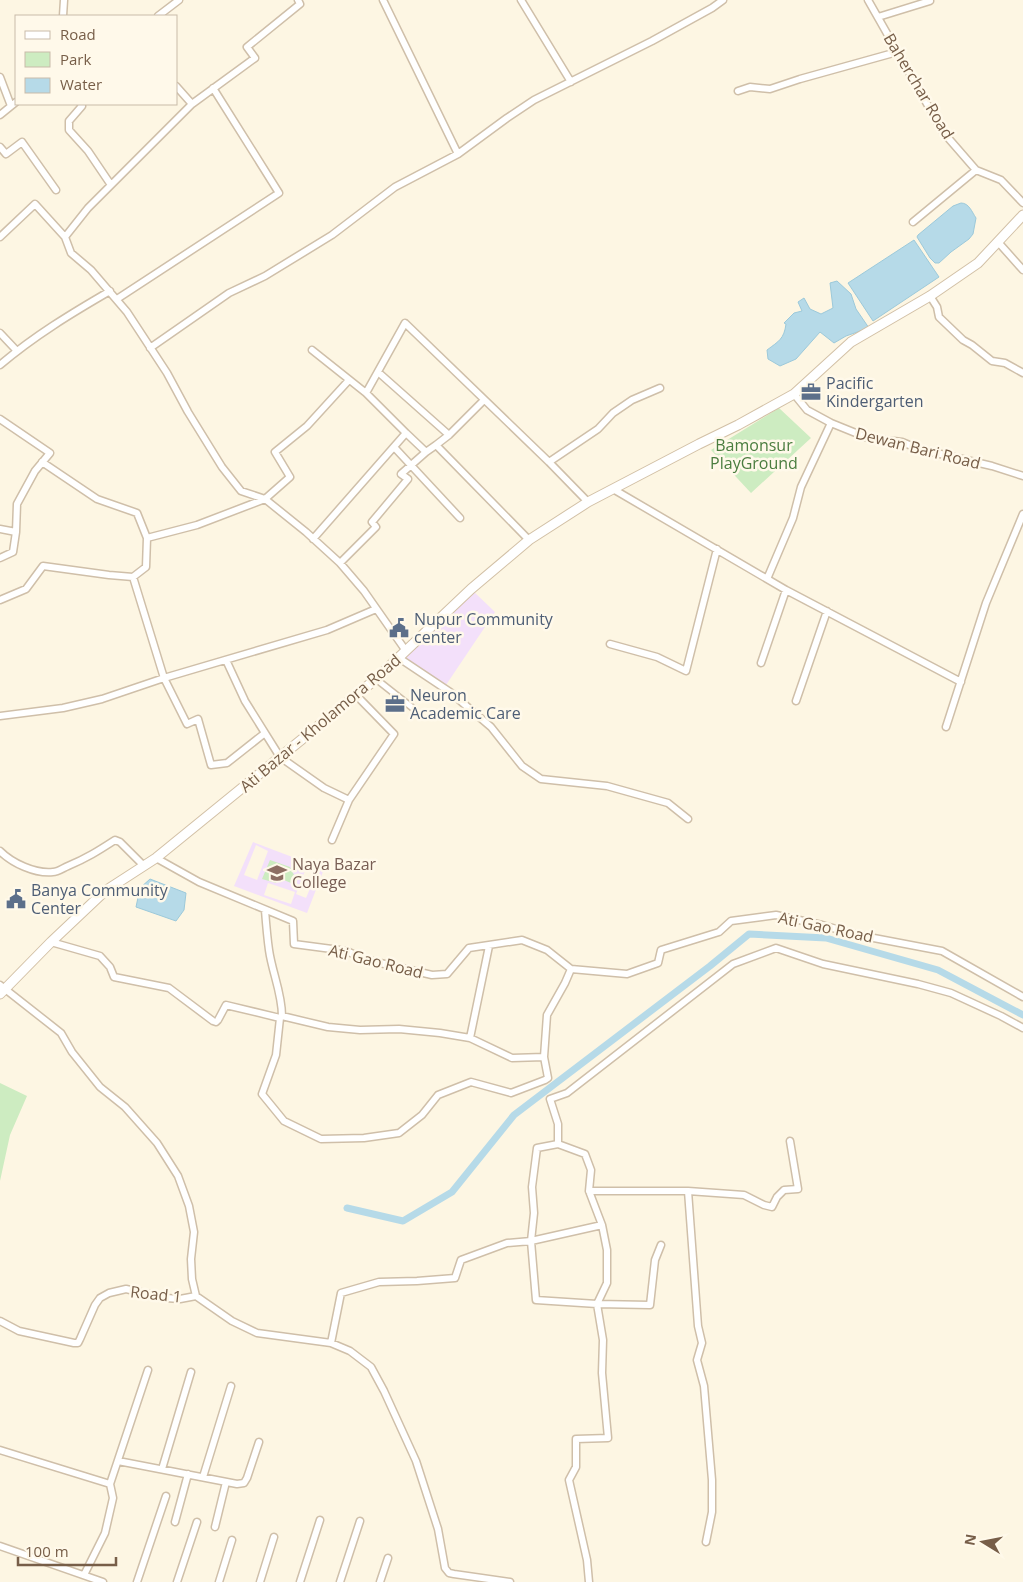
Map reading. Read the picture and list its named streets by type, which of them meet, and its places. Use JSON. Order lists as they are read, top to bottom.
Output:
{
  "streets": {
    "main road": ["Ati Bazar - Kholamora Road"],
    "street": [
      "Baherchar Road",
      "Dewan Bari Road",
      "Ati Gao Road",
      "Road 1"
    ]
  },
  "crossings": [
    ["Dewan Bari Road", "Ati Bazar - Kholamora Road"]
  ],
  "parks": ["Bamonsur PlayGround"],
  "places": {
    "office": ["Pacific Kindergarten", "Neuron Academic Care"],
    "public building": ["Nupur Community center", "Banya Community Center"],
    "school or university": ["Naya Bazar College"]
  },
  "legend": ["Road", "Park", "Water"],
  "scale_bar": "100 m",
  "north": "left"
}
